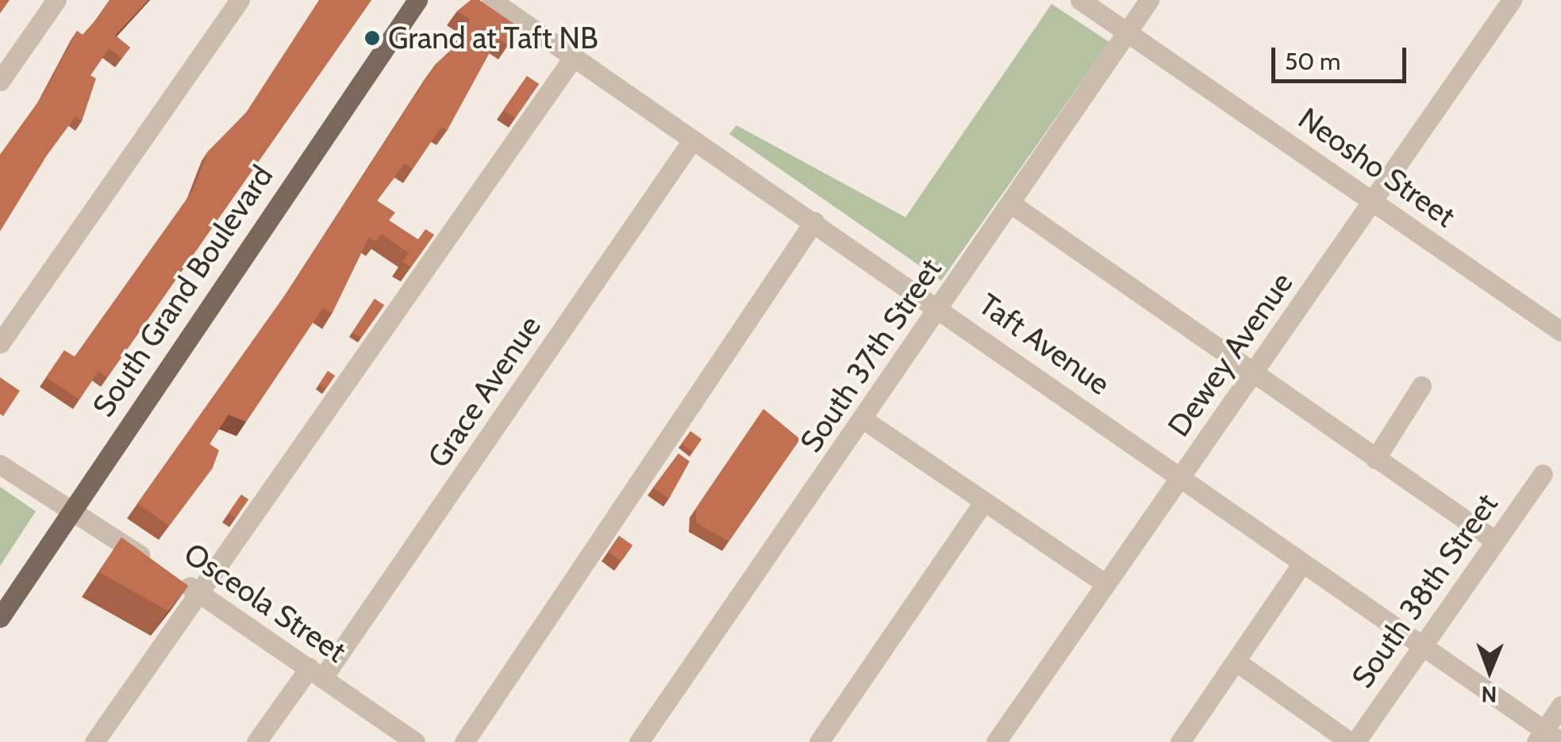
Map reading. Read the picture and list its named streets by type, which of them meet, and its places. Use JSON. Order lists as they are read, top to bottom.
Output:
{
  "streets": {
    "main road": ["South Grand Boulevard"],
    "street": [
      "Neosho Street",
      "Taft Avenue",
      "Dewey Avenue",
      "South 37th Street",
      "Grace Avenue",
      "South 38th Street",
      "Osceola Street"
    ]
  },
  "crossings": [
    ["Neosho Street", "Dewey Avenue"],
    ["Neosho Street", "South 37th Street"],
    ["South Grand Boulevard", "Osceola Street"],
    ["Taft Avenue", "Dewey Avenue"],
    ["Taft Avenue", "South 37th Street"],
    ["Taft Avenue", "Grace Avenue"],
    ["Taft Avenue", "South 38th Street"],
    ["Grace Avenue", "Osceola Street"]
  ],
  "places": ["Grand at Taft NB"],
  "scale_bar": "50 m",
  "north": "bottom"
}
